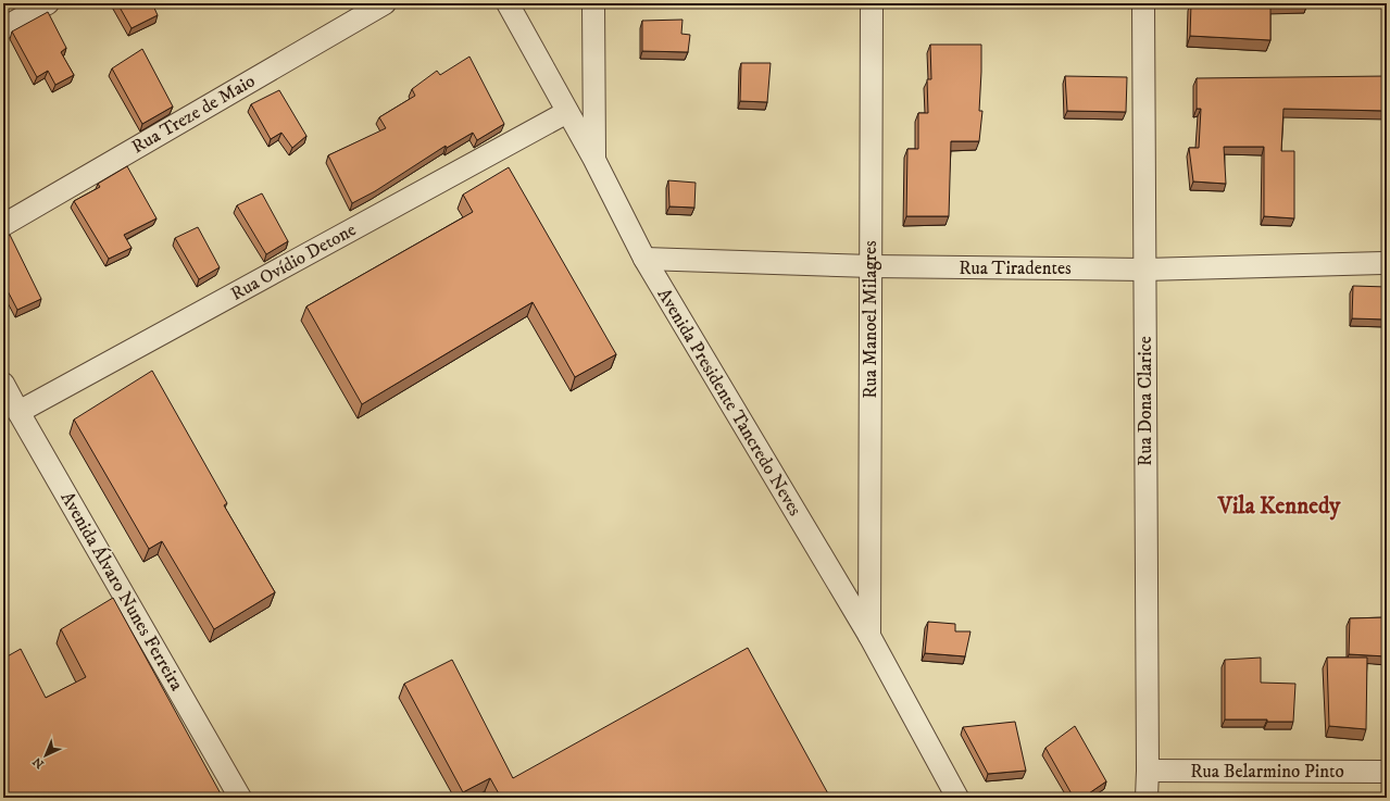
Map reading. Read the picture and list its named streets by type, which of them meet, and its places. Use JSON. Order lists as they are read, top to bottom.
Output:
{
  "streets": {
    "street": [
      "Rua Treze de Maio",
      "Rua Ovídio Detone",
      "Rua Tiradentes",
      "Rua Manoel Milagres",
      "Rua Dona Clarice",
      "Avenida Presidente Tancredo Neves",
      "Avenida Álvaro Nunes Ferreira",
      "Rua Belarmino Pinto"
    ]
  },
  "crossings": [
    ["Rua Ovídio Detone", "Avenida Presidente Tancredo Neves"],
    ["Rua Ovídio Detone", "Avenida Álvaro Nunes Ferreira"],
    ["Rua Tiradentes", "Rua Manoel Milagres"],
    ["Rua Tiradentes", "Rua Dona Clarice"],
    ["Rua Tiradentes", "Avenida Presidente Tancredo Neves"],
    ["Rua Manoel Milagres", "Avenida Presidente Tancredo Neves"],
    ["Rua Dona Clarice", "Rua Belarmino Pinto"]
  ],
  "districts": ["Vila Kennedy"],
  "north": "bottom left"
}
